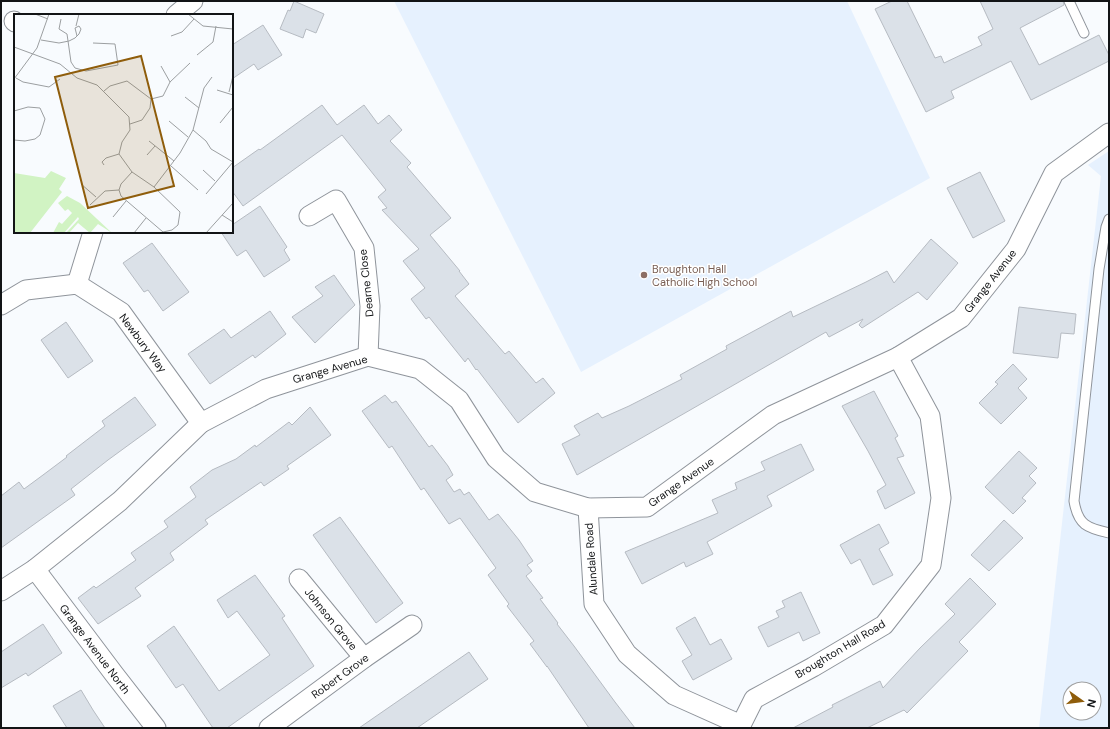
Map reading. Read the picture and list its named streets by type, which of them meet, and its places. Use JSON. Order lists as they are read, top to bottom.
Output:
{
  "streets": {
    "street": [
      "Grange Avenue",
      "Dearne Close",
      "Newbury Way",
      "Alundale Road",
      "Johnson Grove",
      "Grange Avenue North",
      "Broughton Hall Road",
      "Robert Grove"
    ]
  },
  "crossings": [
    ["Grange Avenue", "Dearne Close"],
    ["Grange Avenue", "Newbury Way"],
    ["Grange Avenue", "Alundale Road"],
    ["Grange Avenue", "Grange Avenue North"],
    ["Grange Avenue", "Broughton Hall Road"],
    ["Alundale Road", "Broughton Hall Road"],
    ["Johnson Grove", "Robert Grove"]
  ],
  "places": ["Broughton Hall Catholic High School"],
  "north": "right"
}
